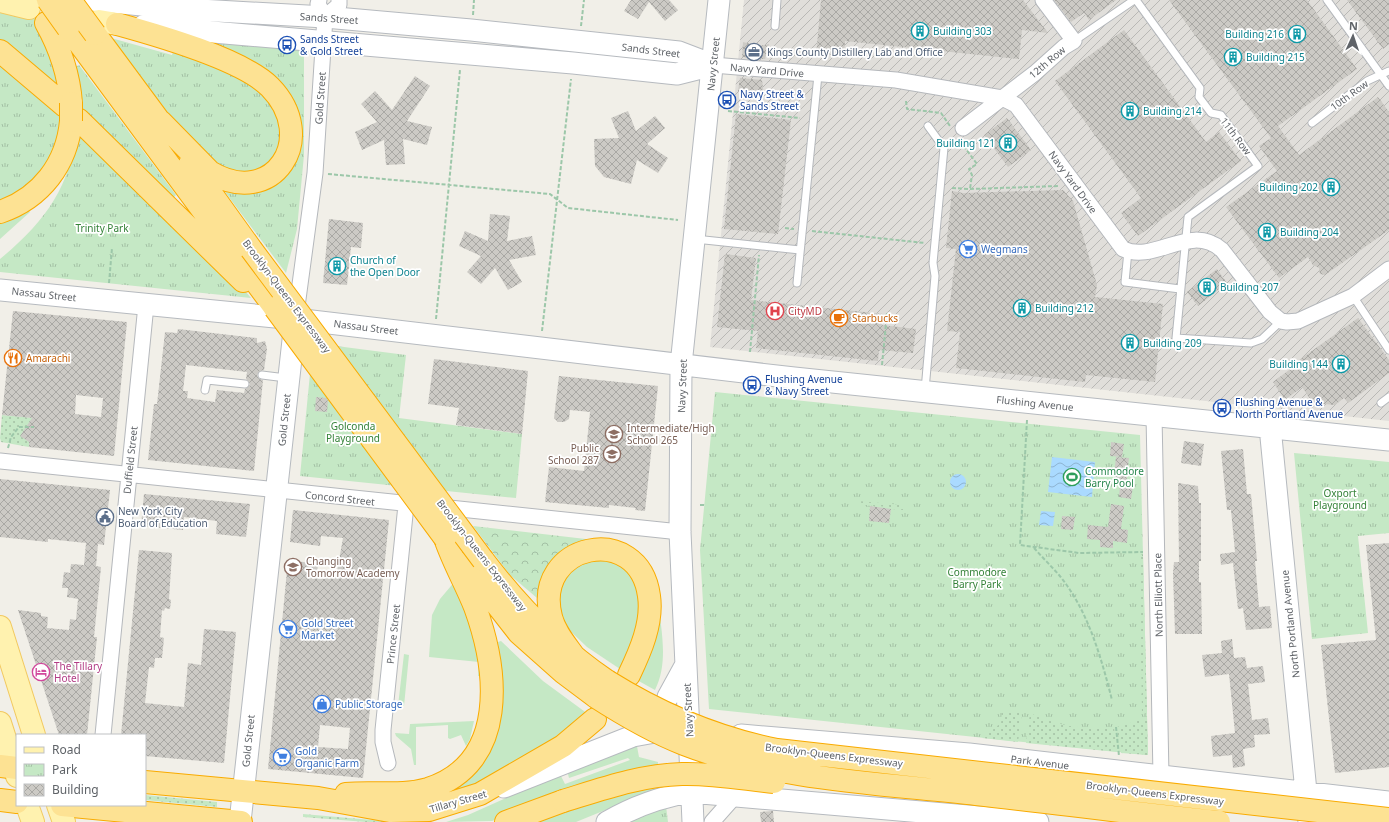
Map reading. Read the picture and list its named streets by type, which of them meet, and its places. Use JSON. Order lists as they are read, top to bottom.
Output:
{
  "streets": {
    "highway": ["Brooklyn-Queens Expressway", "Tillary Street"],
    "main road": [
      "Sands Street",
      "Navy Street",
      "Gold Street",
      "Nassau Street",
      "Flushing Avenue",
      "North Portland Avenue",
      "Park Avenue"
    ],
    "street": [
      "12th Row",
      "Navy Yard Drive",
      "Duffield Street",
      "Concord Street",
      "North Elliott Place",
      "Prince Street"
    ],
    "lane": ["10th Row", "11th Row"]
  },
  "crossings": [
    ["Sands Street", "Navy Street"],
    ["Sands Street", "Navy Yard Drive"],
    ["Sands Street", "Gold Street"],
    ["Sands Street", "Brooklyn-Queens Expressway"],
    ["12th Row", "Navy Yard Drive"],
    ["12th Row", "11th Row"],
    ["Navy Street", "Navy Yard Drive"],
    ["Navy Street", "Nassau Street"],
    ["Navy Street", "Flushing Avenue"],
    ["Navy Street", "Concord Street"],
    ["Navy Street", "Park Avenue"],
    ["Navy Street", "Tillary Street"],
    ["Gold Street", "Nassau Street"],
    ["Gold Street", "Concord Street"],
    ["Gold Street", "Tillary Street"],
    ["Nassau Street", "Flushing Avenue"],
    ["Nassau Street", "Duffield Street"],
    ["Flushing Avenue", "North Elliott Place"],
    ["Flushing Avenue", "North Portland Avenue"],
    ["Duffield Street", "Concord Street"],
    ["Concord Street", "Prince Street"],
    ["North Elliott Place", "Park Avenue"],
    ["North Portland Avenue", "Park Avenue"],
    ["Park Avenue", "Tillary Street"]
  ],
  "parks": [
    "Trinity Park",
    "Golconda Playground",
    "Oxport Playground",
    "Commodore Barry Park"
  ],
  "places": {
    "building": [
      "Building 303",
      "Building 216",
      "Building 215",
      "Building 214",
      "Building 121",
      "Building 202",
      "Building 204",
      "Church of the Open Door",
      "Building 207",
      "Building 212",
      "Building 209",
      "Building 144"
    ],
    "bus stop": [
      "Sands Street & Gold Street",
      "Navy Street & Sands Street",
      "Flushing Avenue & Navy Street",
      "Flushing Avenue & North Portland Avenue"
    ],
    "office": ["Kings County Distillery Lab and Office"],
    "supermarket": ["Wegmans", "Gold Street Market", "Gold Organic Farm"],
    "hospital": ["CityMD"],
    "cafe": ["Starbucks"],
    "restaurant": ["Amarachi"],
    "school or university": ["Intermediate/High School 265", "Public School 287", "Changing Tomorrow Academy"],
    "sports": ["Commodore Barry Pool"],
    "public building": ["New York City Board of Education"],
    "hotel": ["The Tillary Hotel"],
    "shop": ["Public Storage"]
  },
  "legend": ["Road", "Park", "Building"],
  "north": "top"
}
